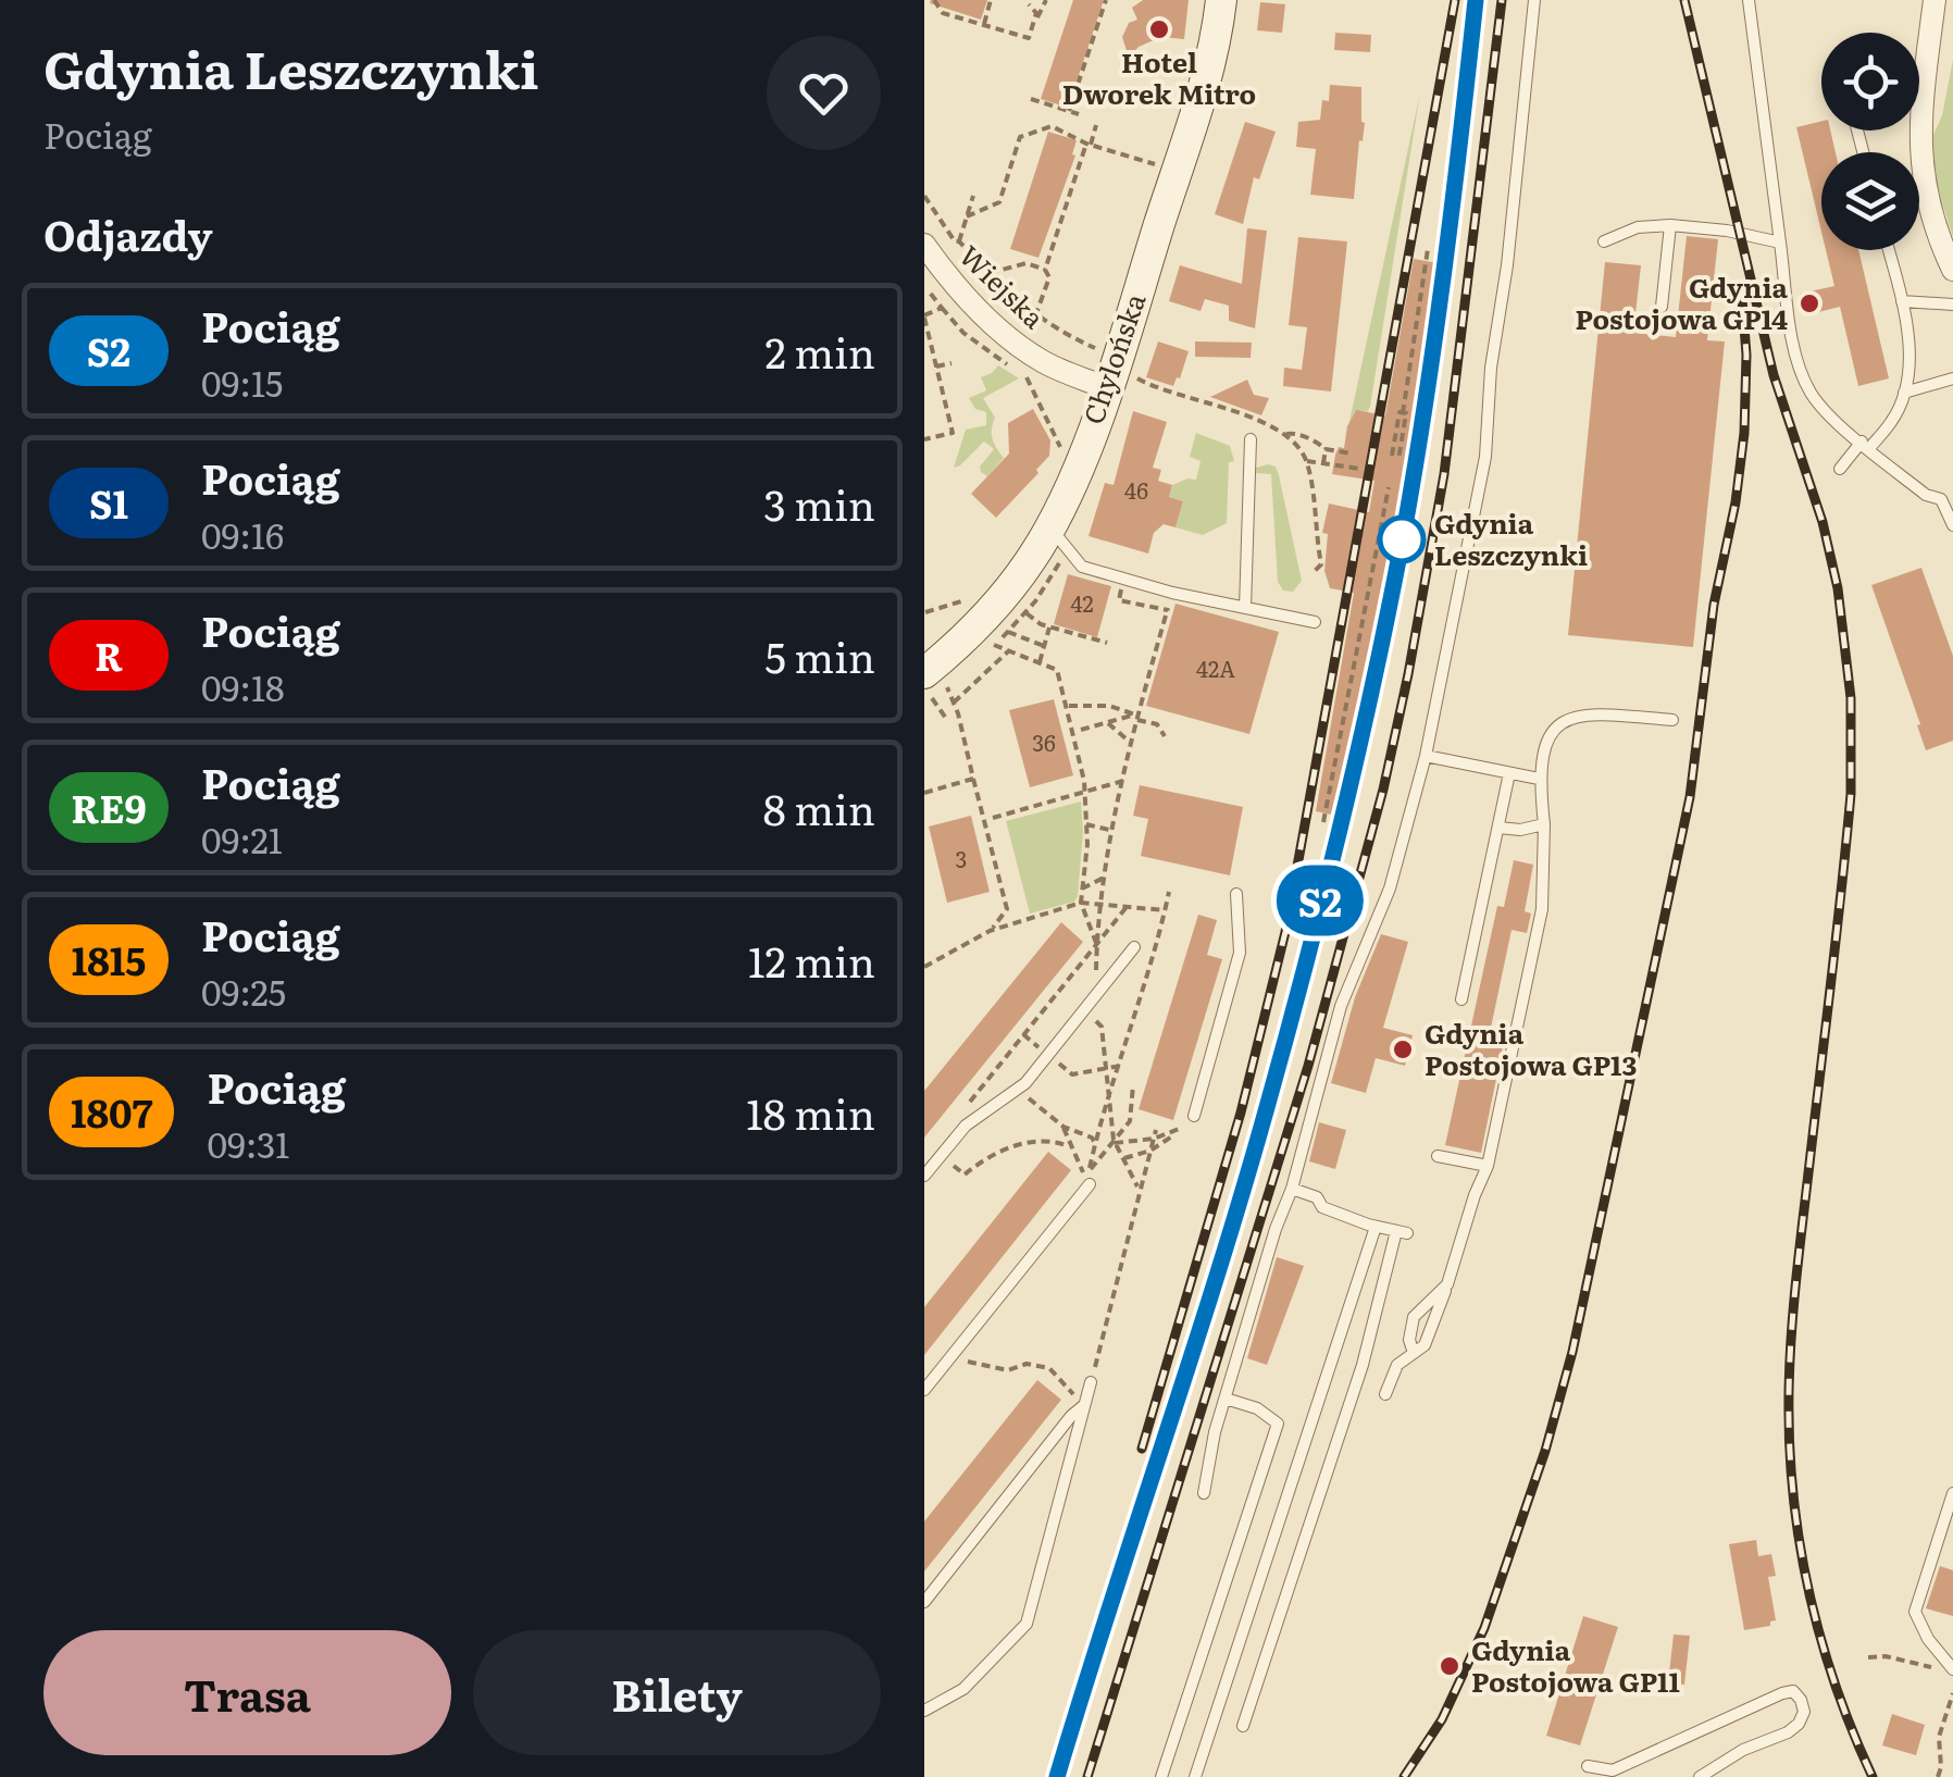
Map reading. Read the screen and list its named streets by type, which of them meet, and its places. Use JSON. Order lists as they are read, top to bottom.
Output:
{
  "streets": {
    "street": ["Wiejska", "Chylońska"]
  },
  "crossings": [
    ["Wiejska", "Chylońska"]
  ],
  "places": [
    "Hotel Dworek Mitro",
    "Gdynia Postojowa GP14",
    "Gdynia Leszczynki",
    "Gdynia Postojowa GP13",
    "Gdynia Postojowa GP11"
  ],
  "house_numbers": [
    "46",
    "42",
    "42A",
    "36",
    "3"
  ],
  "page": {
    "heading": [
      ["Gdynia Leszczynki", "Pociąg"],
      "Odjazdy"
    ],
    "on_map": "S2",
    "list": [
      {
        "mark": "S2",
        "name": "Pociąg",
        "note": "09:15",
        "value": "2 min"
      },
      {
        "mark": "S1",
        "name": "Pociąg",
        "note": "09:16",
        "value": "3 min"
      },
      {
        "mark": "R",
        "name": "Pociąg",
        "note": "09:18",
        "value": "5 min"
      },
      {
        "mark": "RE9",
        "name": "Pociąg",
        "note": "09:21",
        "value": "8 min"
      },
      {
        "mark": "1815",
        "name": "Pociąg",
        "note": "09:25",
        "value": "12 min"
      },
      {
        "mark": "1807",
        "name": "Pociąg",
        "note": "09:31",
        "value": "18 min"
      }
    ],
    "buttons": ["Trasa", "Bilety"]
  }
}
